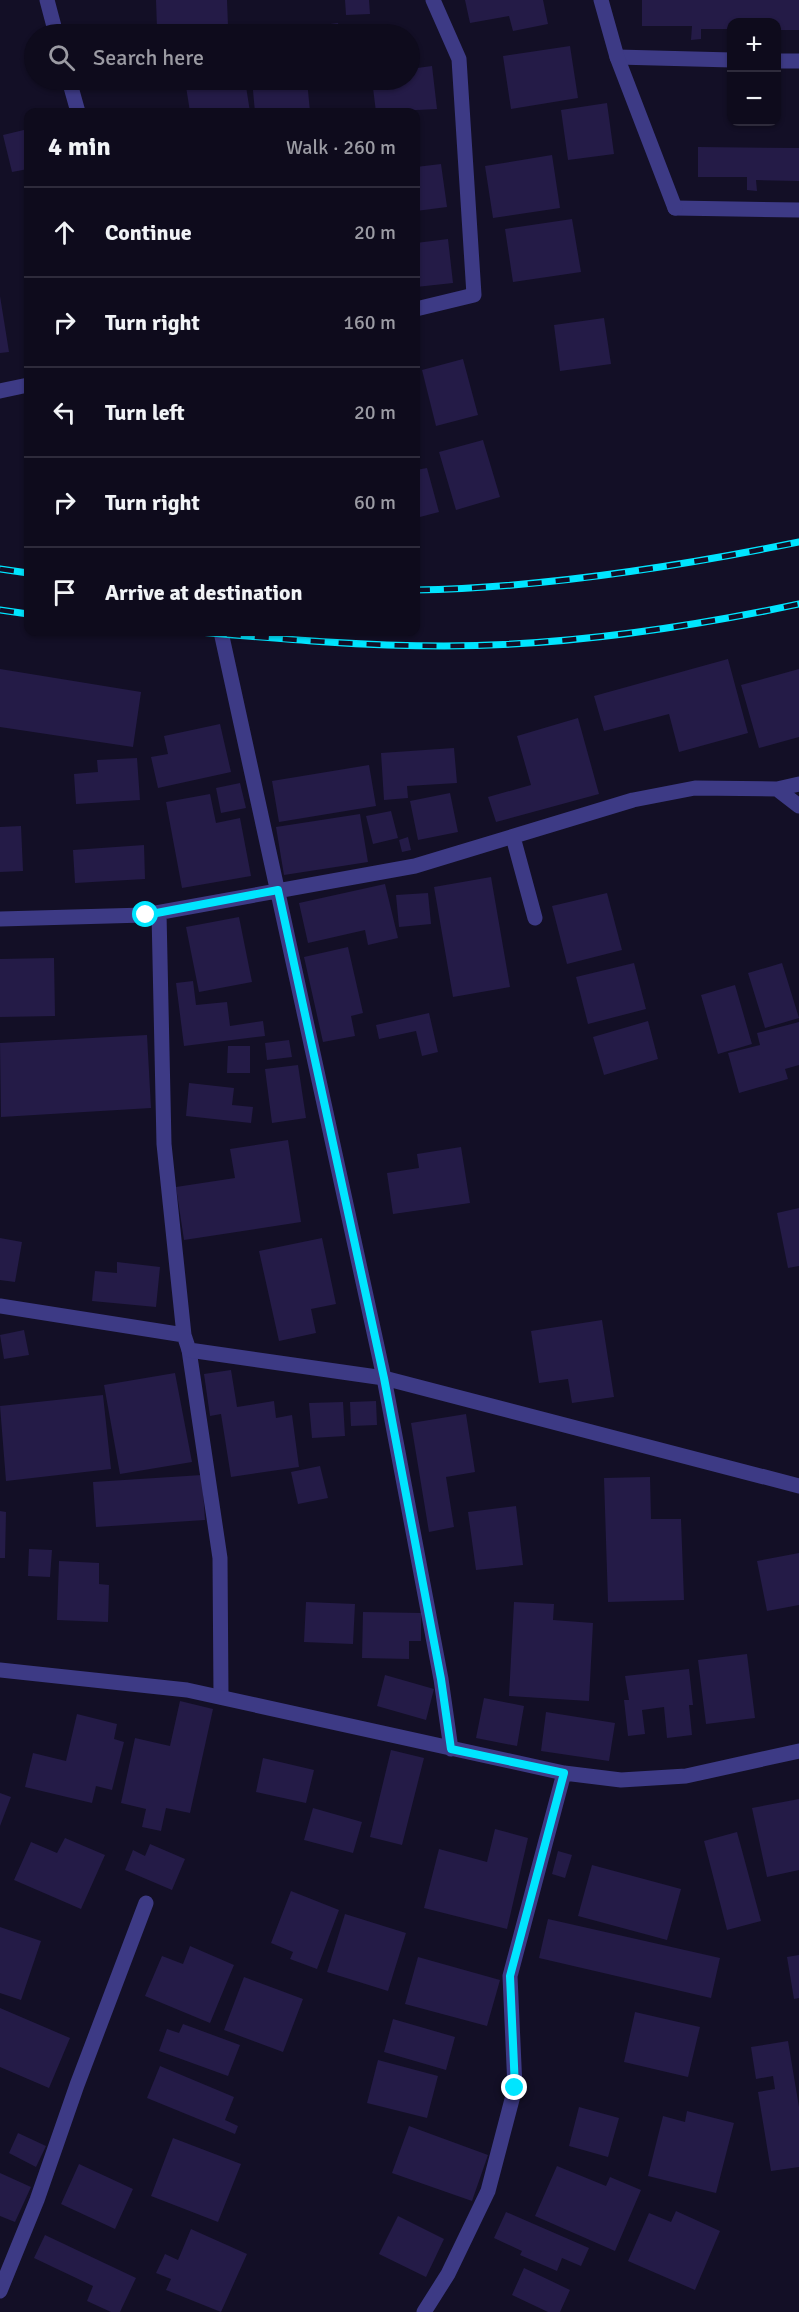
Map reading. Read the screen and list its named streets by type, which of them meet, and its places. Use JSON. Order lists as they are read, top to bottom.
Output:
{
  "page": {
    "map_buttons": ["+", "−"],
    "search": "Search here",
    "heading": ["4 min", "Walk · 260 m"],
    "list": [
      ["Continue", "20 m"],
      ["Turn right", "160 m"],
      ["Turn left", "20 m"],
      ["Turn right", "60 m"],
      "Arrive at destination"
    ]
  }
}
